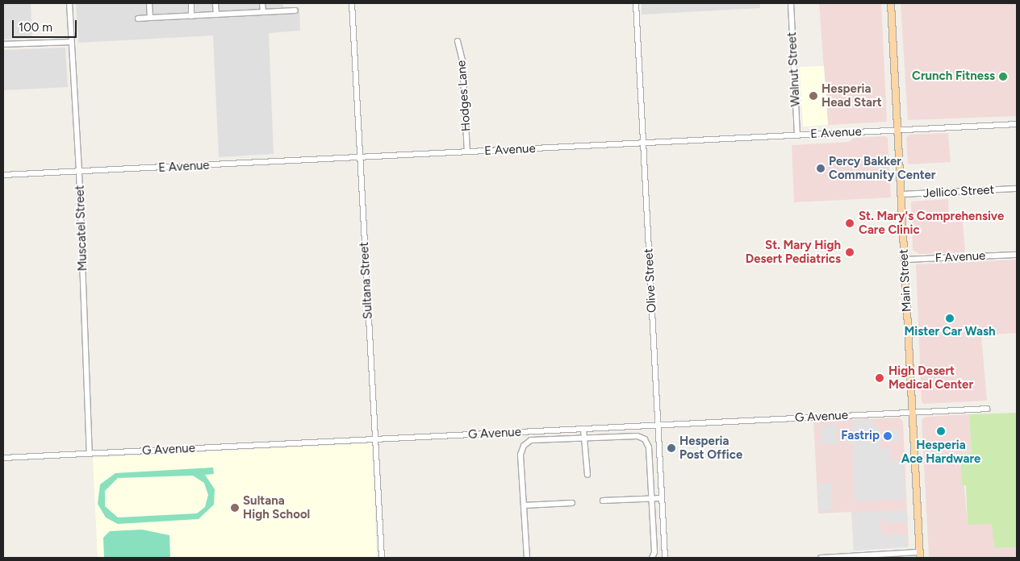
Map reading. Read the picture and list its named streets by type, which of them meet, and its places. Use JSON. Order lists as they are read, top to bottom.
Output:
{
  "streets": {
    "main road": ["Main Street"],
    "street": [
      "Walnut Street",
      "Hodges Lane",
      "E Avenue",
      "Jellico Street",
      "Muscatel Street",
      "F Avenue",
      "Sultana Street",
      "Olive Street",
      "G Avenue"
    ]
  },
  "crossings": [
    ["Walnut Street", "E Avenue"],
    ["Hodges Lane", "E Avenue"],
    ["E Avenue", "Muscatel Street"],
    ["E Avenue", "Sultana Street"],
    ["E Avenue", "Olive Street"],
    ["E Avenue", "Main Street"],
    ["Jellico Street", "Main Street"],
    ["Muscatel Street", "G Avenue"],
    ["F Avenue", "Main Street"],
    ["Sultana Street", "G Avenue"],
    ["Olive Street", "G Avenue"],
    ["Main Street", "G Avenue"]
  ],
  "places": [
    "Crunch Fitness",
    "Hesperia Head Start",
    "Percy Bakker Community Center",
    "St. Mary's Comprehensive Care Clinic",
    "St. Mary High Desert Pediatrics",
    "Mister Car Wash",
    "High Desert Medical Center",
    "Hesperia Ace Hardware",
    "Fastrip",
    "Hesperia Post Office",
    "Sultana High School"
  ],
  "scale_bar": "100 m"
}
